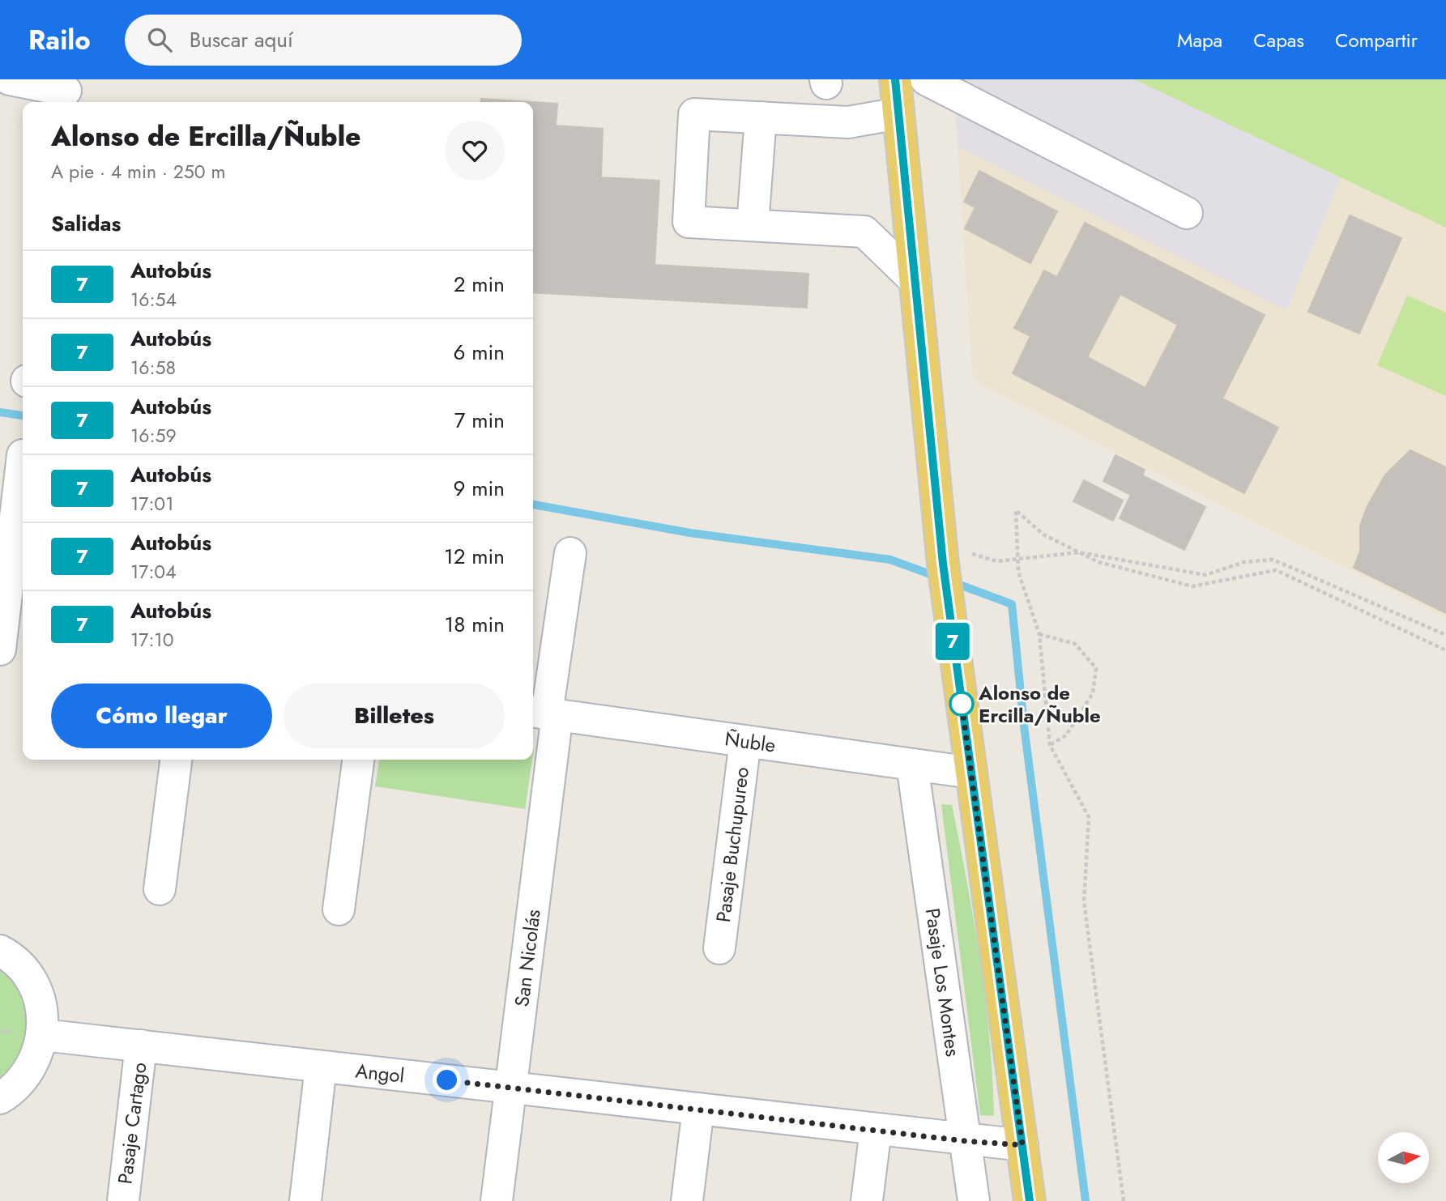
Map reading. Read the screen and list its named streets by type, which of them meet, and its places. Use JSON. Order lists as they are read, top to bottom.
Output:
{
  "streets": {
    "street": [
      "Ñuble",
      "Pasaje Buchupureo",
      "San Nicolás",
      "Pasaje Los Montes",
      "Angol",
      "Pasaje Cartago"
    ]
  },
  "crossings": [
    ["Ñuble", "Pasaje Buchupureo"],
    ["Ñuble", "San Nicolás"],
    ["Ñuble", "Pasaje Los Montes"],
    ["San Nicolás", "Angol"],
    ["Pasaje Los Montes", "Angol"],
    ["Angol", "Pasaje Cartago"]
  ],
  "places": ["Alonso de Ercilla/Ñuble"],
  "lines": ["bus line 7"],
  "north": "right",
  "page": {
    "header": "Railo",
    "search": "Buscar aquí",
    "nav": ["Mapa", "Capas", "Compartir"],
    "on_map": "7",
    "heading": [
      ["Alonso de Ercilla/Ñuble", "A pie · 4 min · 250 m"],
      "Salidas"
    ],
    "list": [
      {
        "mark": "7",
        "name": "Autobús",
        "note": "16:54",
        "value": "2 min"
      },
      {
        "mark": "7",
        "name": "Autobús",
        "note": "16:58",
        "value": "6 min"
      },
      {
        "mark": "7",
        "name": "Autobús",
        "note": "16:59",
        "value": "7 min"
      },
      {
        "mark": "7",
        "name": "Autobús",
        "note": "17:01",
        "value": "9 min"
      },
      {
        "mark": "7",
        "name": "Autobús",
        "note": "17:04",
        "value": "12 min"
      },
      {
        "mark": "7",
        "name": "Autobús",
        "note": "17:10",
        "value": "18 min"
      }
    ],
    "buttons": ["Cómo llegar", "Billetes"]
  }
}
